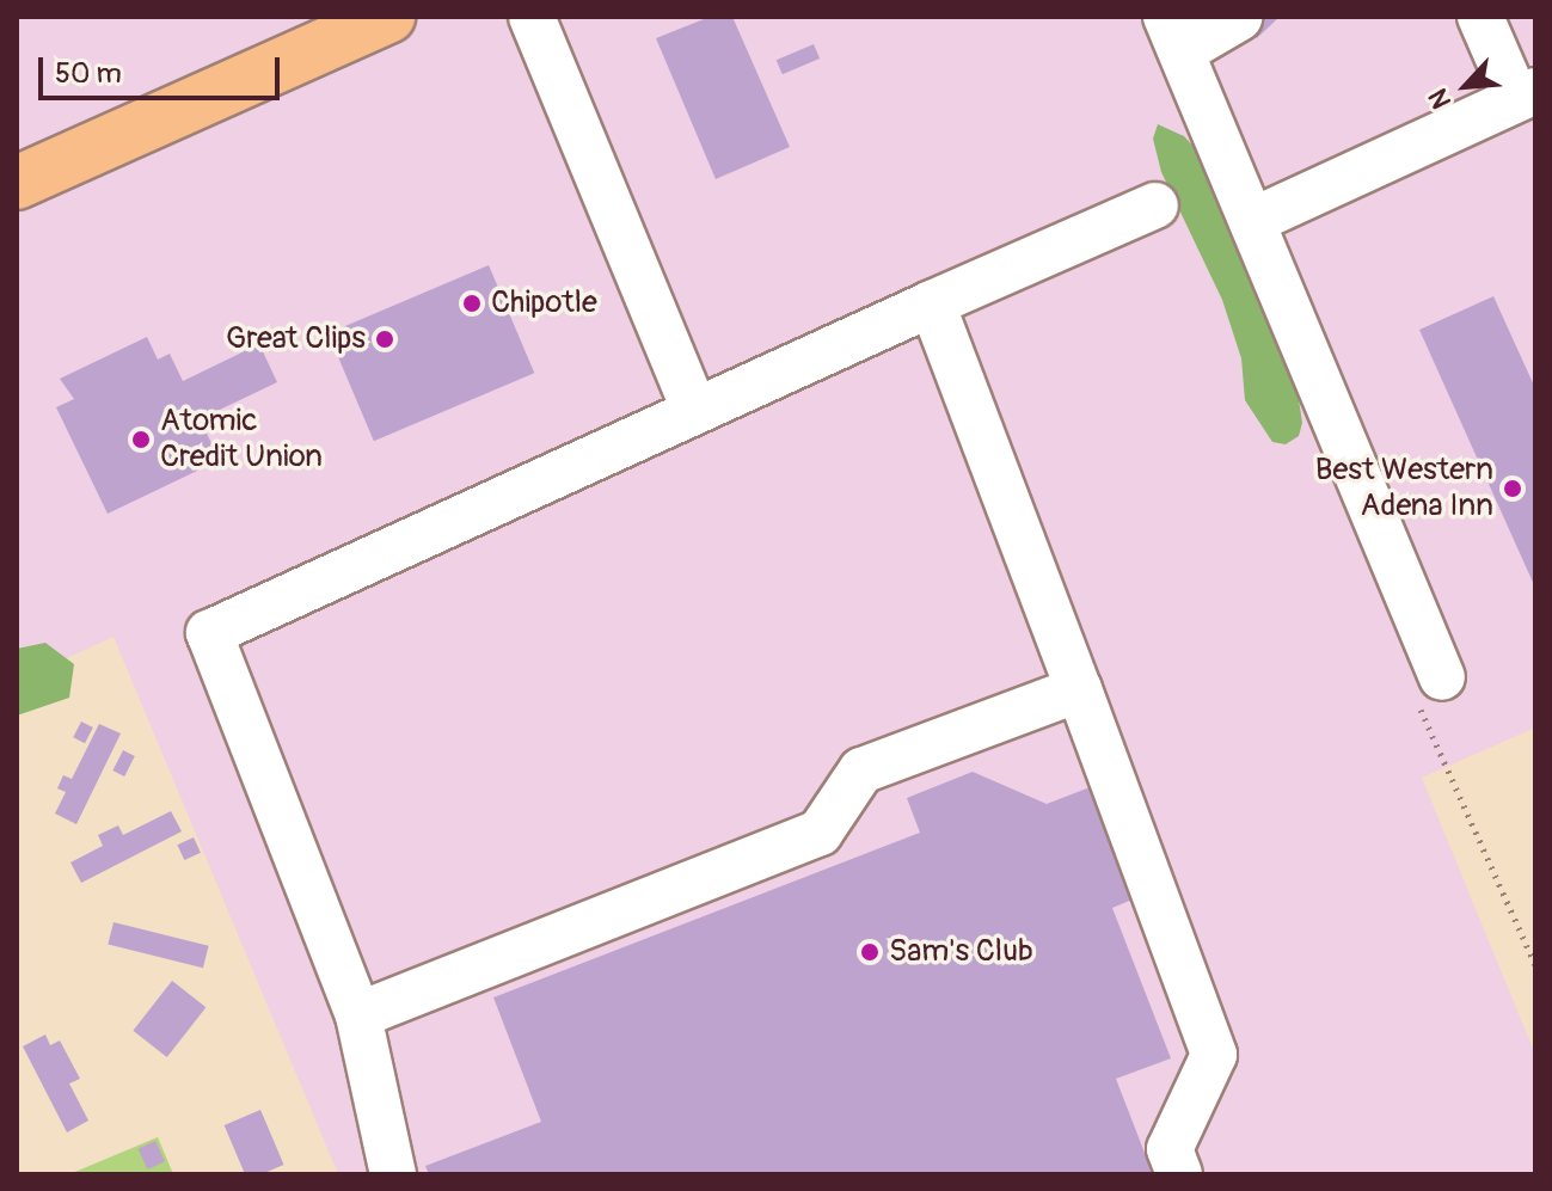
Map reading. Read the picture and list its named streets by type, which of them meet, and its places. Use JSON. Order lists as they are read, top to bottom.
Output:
{
  "places": [
    "Chipotle",
    "Great Clips",
    "Atomic Credit Union",
    "Best Western Adena Inn",
    "Sam's Club"
  ],
  "scale_bar": "50 m",
  "north": "bottom left"
}
